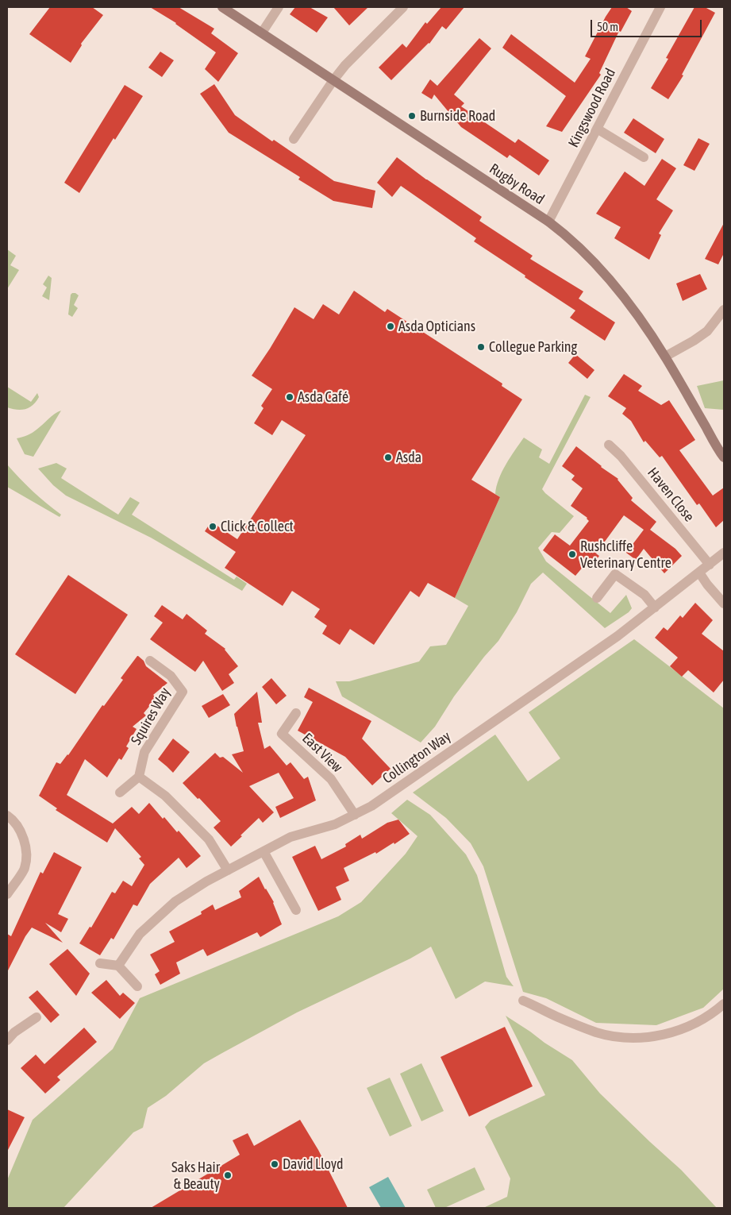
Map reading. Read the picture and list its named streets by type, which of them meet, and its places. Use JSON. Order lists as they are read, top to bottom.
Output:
{
  "streets": {
    "street": [
      "Kingswood Road",
      "Rugby Road",
      "Haven Close",
      "Squires Way",
      "East View",
      "Collington Way"
    ]
  },
  "crossings": [
    ["Kingswood Road", "Rugby Road"],
    ["Haven Close", "Collington Way"],
    ["East View", "Collington Way"]
  ],
  "places": [
    "Burnside Road",
    "Asda Opticians",
    "Collegue Parking",
    "Asda Café",
    "Asda",
    "Click & Collect",
    "Rushcliffe Veterinary Centre",
    "David Lloyd",
    "Saks Hair & Beauty"
  ],
  "scale_bar": "50 m"
}
